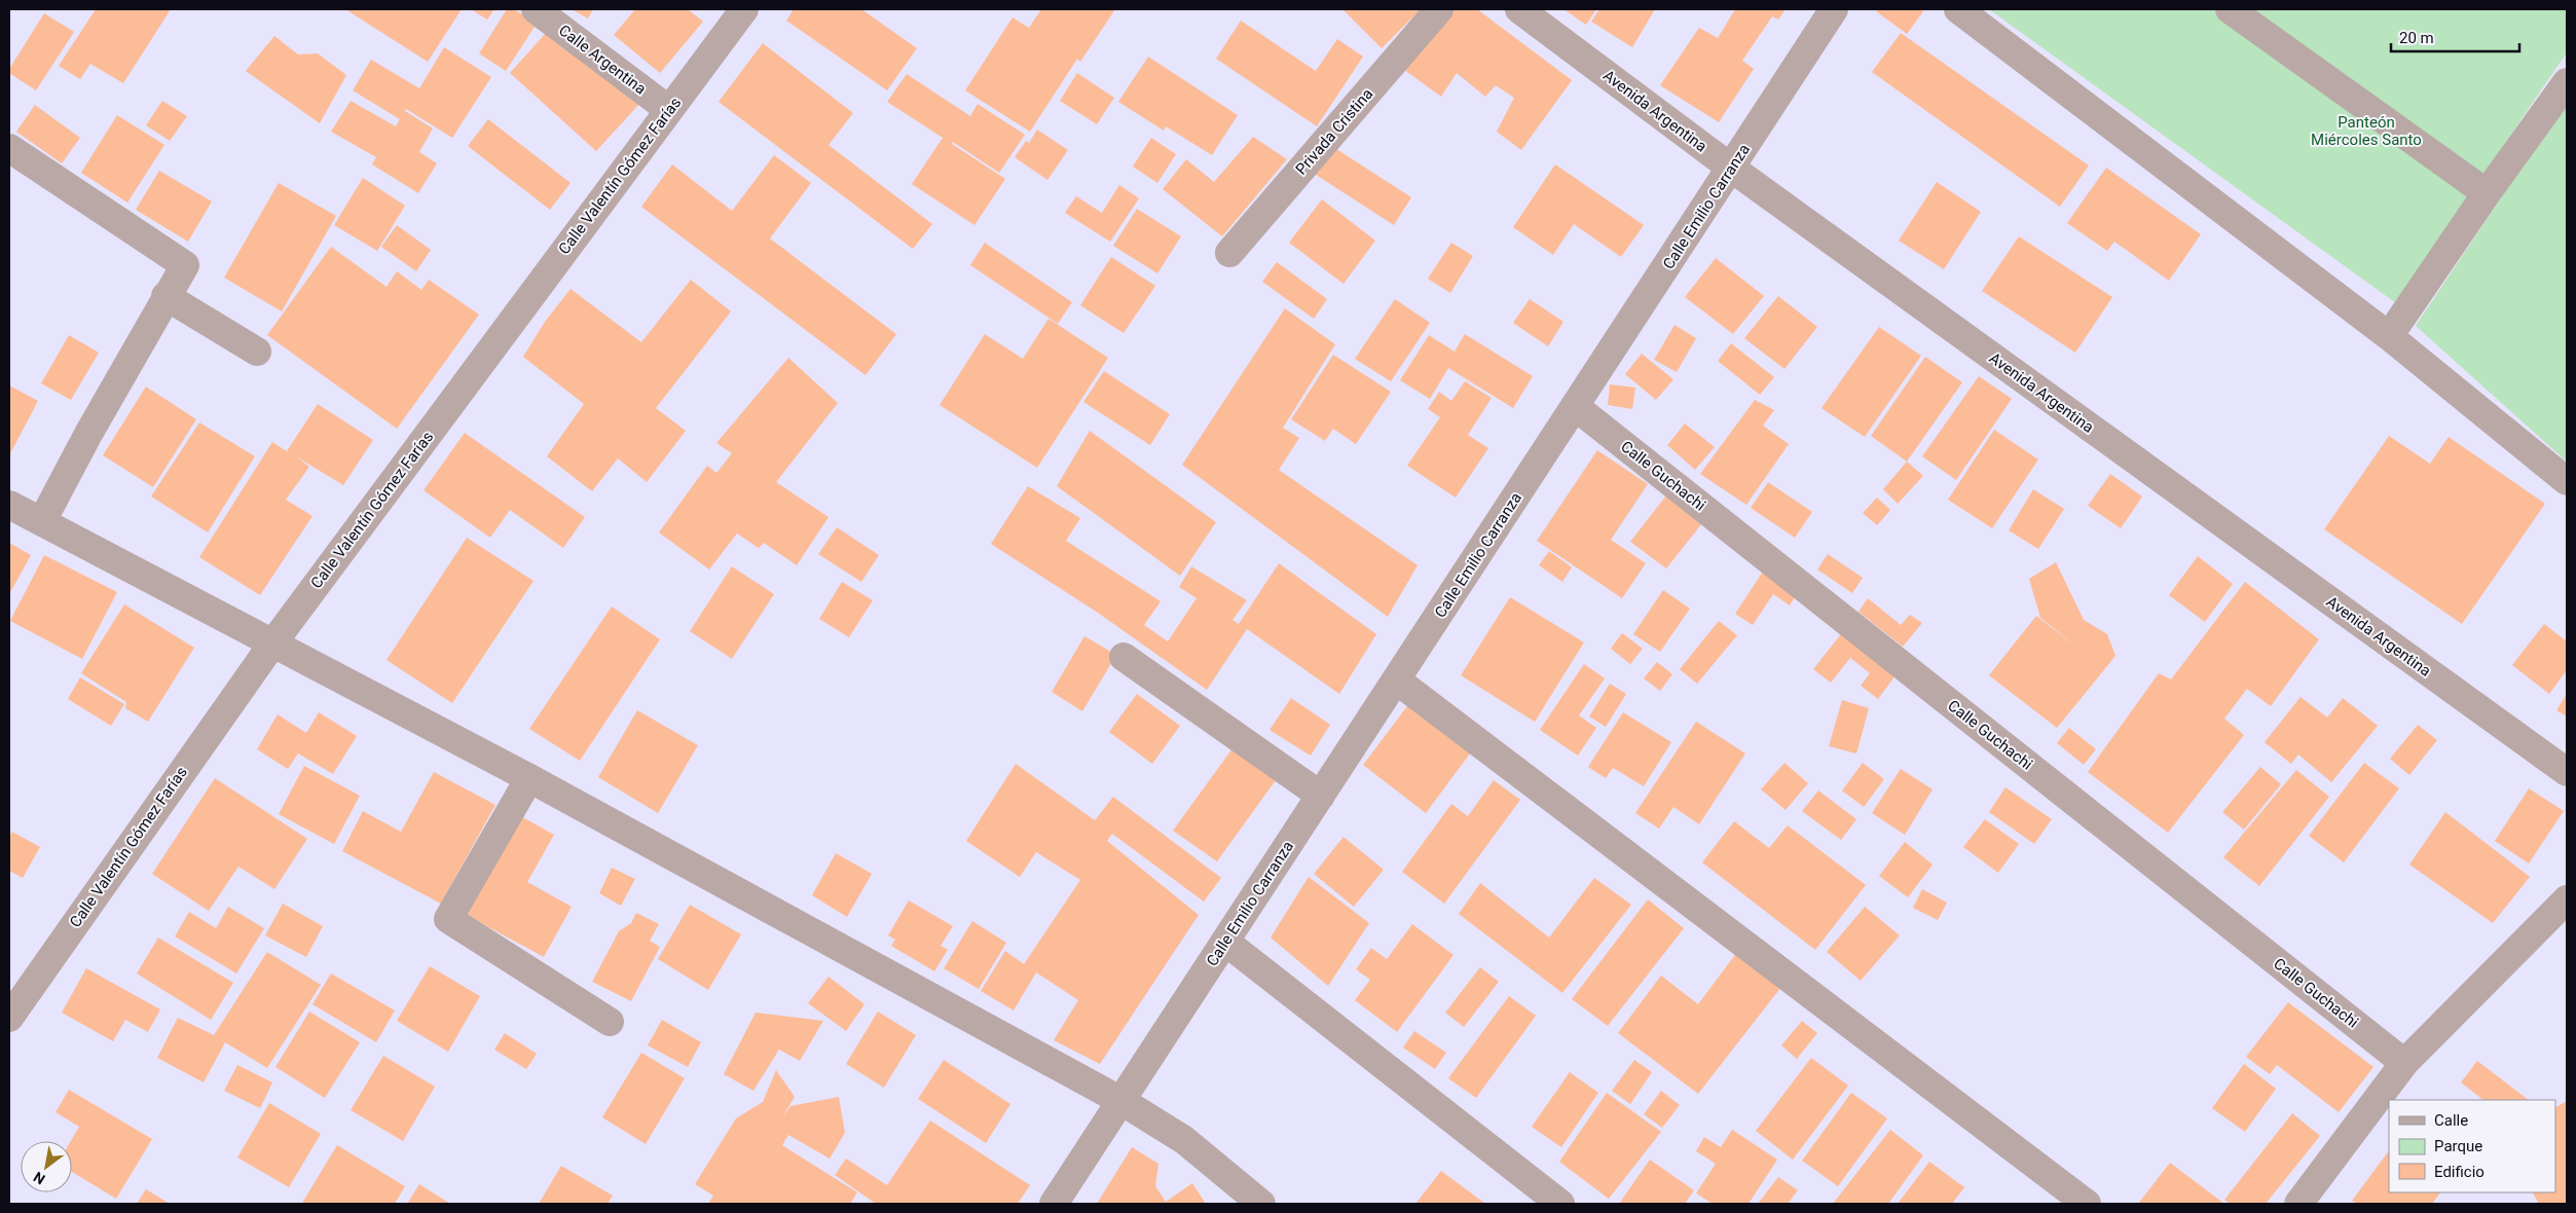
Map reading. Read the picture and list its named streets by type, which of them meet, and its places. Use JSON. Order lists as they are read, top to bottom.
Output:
{
  "streets": {
    "street": [
      "Calle Argentina",
      "Avenida Argentina",
      "Privada Cristina",
      "Calle Valentín Gómez Farías",
      "Calle Emilio Carranza",
      "Calle Guchachi"
    ]
  },
  "crossings": [
    ["Calle Argentina", "Calle Valentín Gómez Farías"],
    ["Avenida Argentina", "Calle Emilio Carranza"],
    ["Calle Emilio Carranza", "Calle Guchachi"]
  ],
  "parks": ["Panteón Miércoles Santo"],
  "legend": ["Calle", "Parque", "Edificio"],
  "scale_bar": "20 m",
  "north": "bottom left"
}
